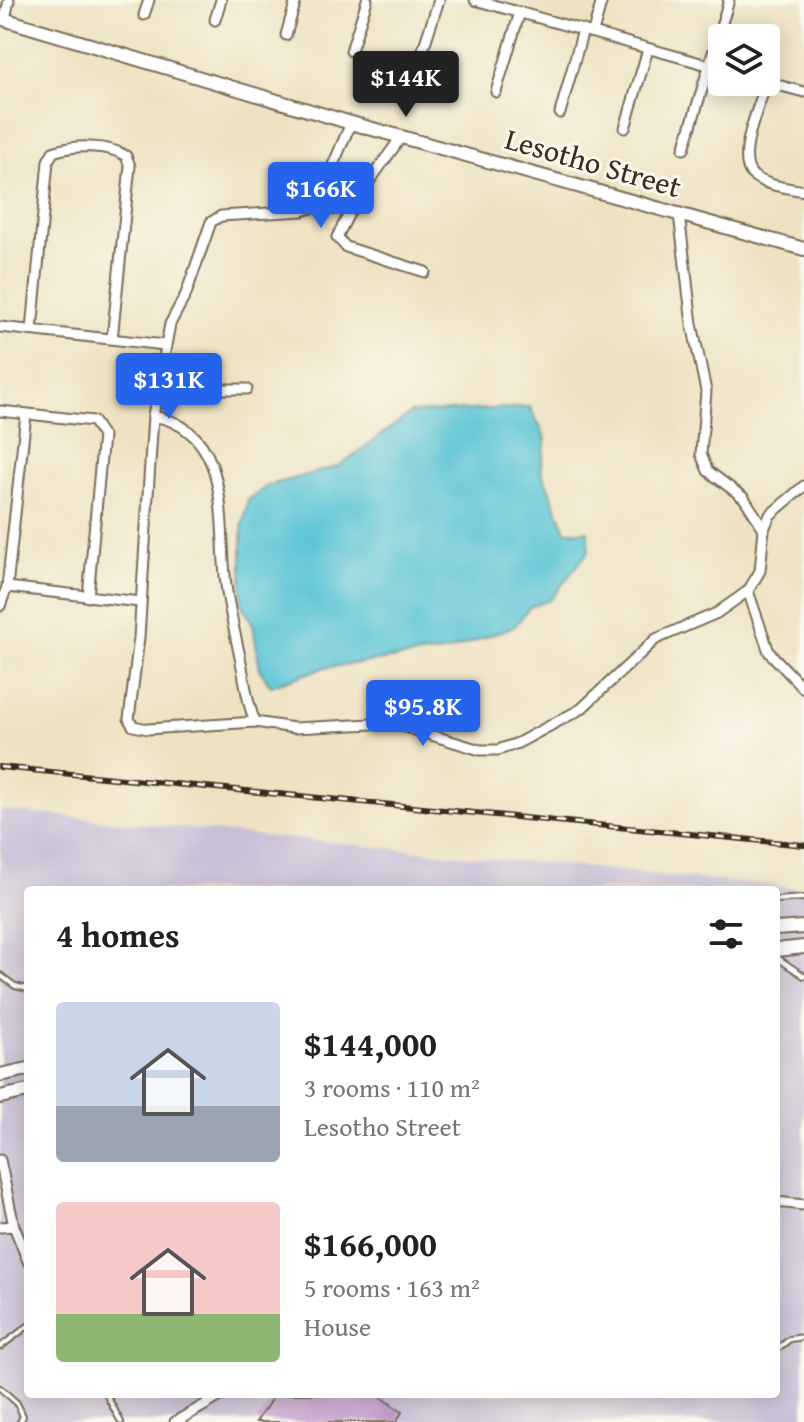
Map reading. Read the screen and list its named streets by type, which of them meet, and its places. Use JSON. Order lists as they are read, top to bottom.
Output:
{
  "streets": {
    "street": ["Lesotho Street"]
  },
  "page": {
    "price": [
      "$144K",
      "$166K",
      "$131K",
      "$95.8K"
    ],
    "heading": "4 homes",
    "list": [
      {
        "name": "$144,000",
        "note": "3 rooms · 110 m² · Lesotho Street"
      },
      {
        "name": "$166,000",
        "note": "5 rooms · 163 m² · House"
      }
    ]
  }
}
